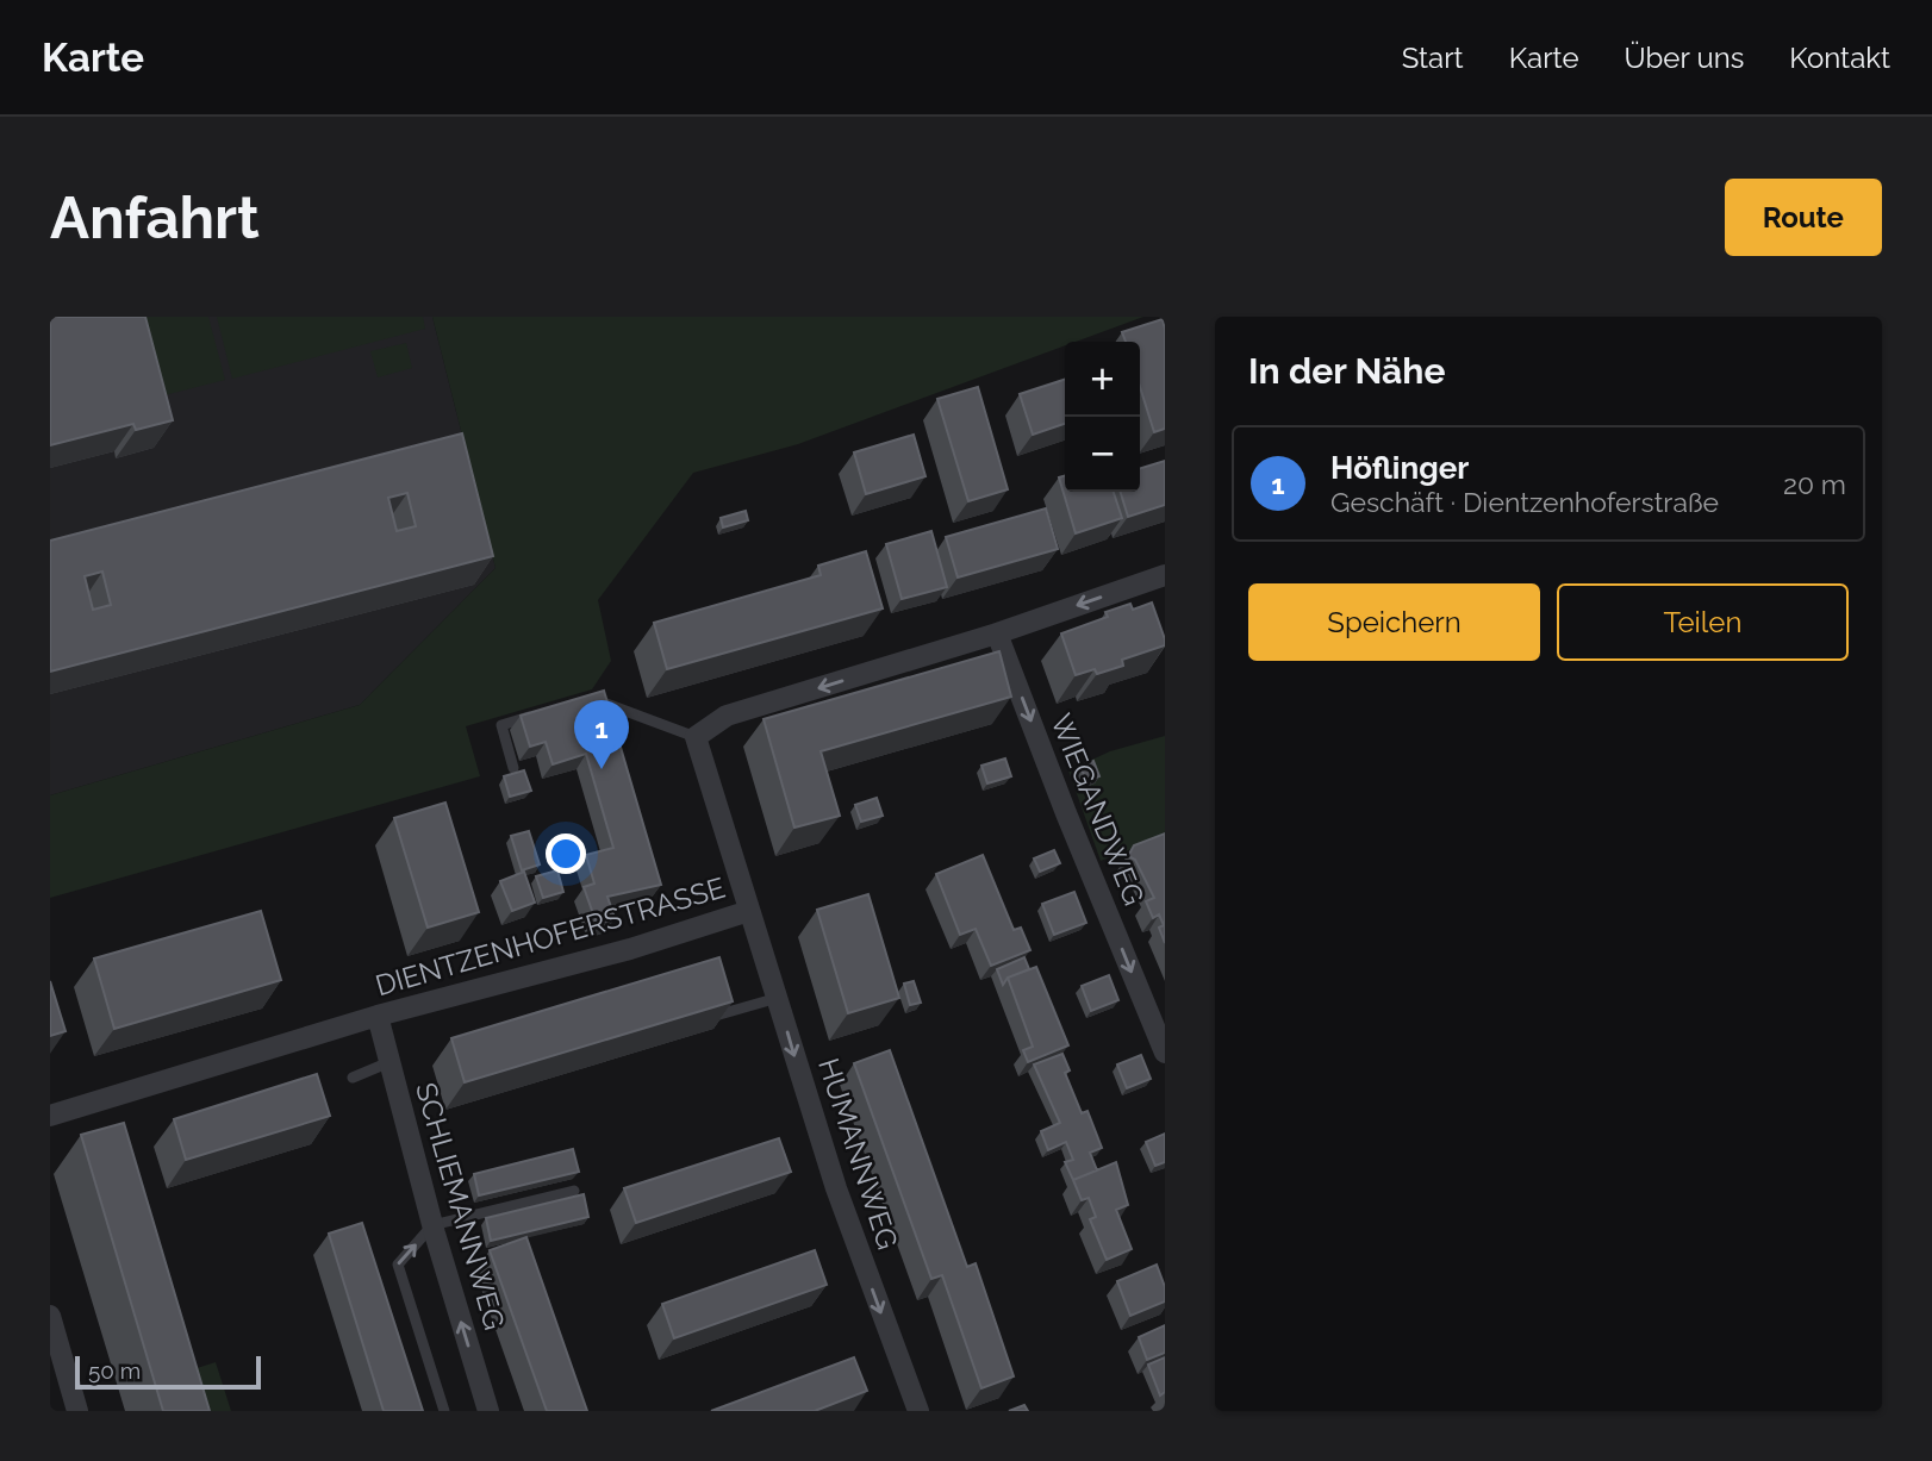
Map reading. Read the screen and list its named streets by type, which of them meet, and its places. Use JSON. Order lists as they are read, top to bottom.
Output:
{
  "streets": {
    "street": [
      "WIEGANDWEG",
      "DIENTZENHOFERSTRASSE",
      "HUMANNWEG",
      "SCHLIEMANNWEG"
    ]
  },
  "crossings": [
    ["DIENTZENHOFERSTRASSE", "HUMANNWEG"],
    ["DIENTZENHOFERSTRASSE", "SCHLIEMANNWEG"]
  ],
  "one_way": ["WIEGANDWEG", "HUMANNWEG", "SCHLIEMANNWEG"],
  "scale_bar": "50 m",
  "page": {
    "header": "Karte",
    "nav": [
      "Start",
      "Karte",
      "Über uns",
      "Kontakt"
    ],
    "buttons": [
      "Route",
      ["Speichern", "Teilen"]
    ],
    "title": "Anfahrt",
    "heading": "In der Nähe",
    "map_buttons": ["+", "−"],
    "list": [
      {
        "mark": "1",
        "name": "Höflinger",
        "note": "Geschäft · Dientzenhoferstraße",
        "value": "20 m"
      }
    ],
    "pins": "1",
    "scale": "50 m"
  }
}
